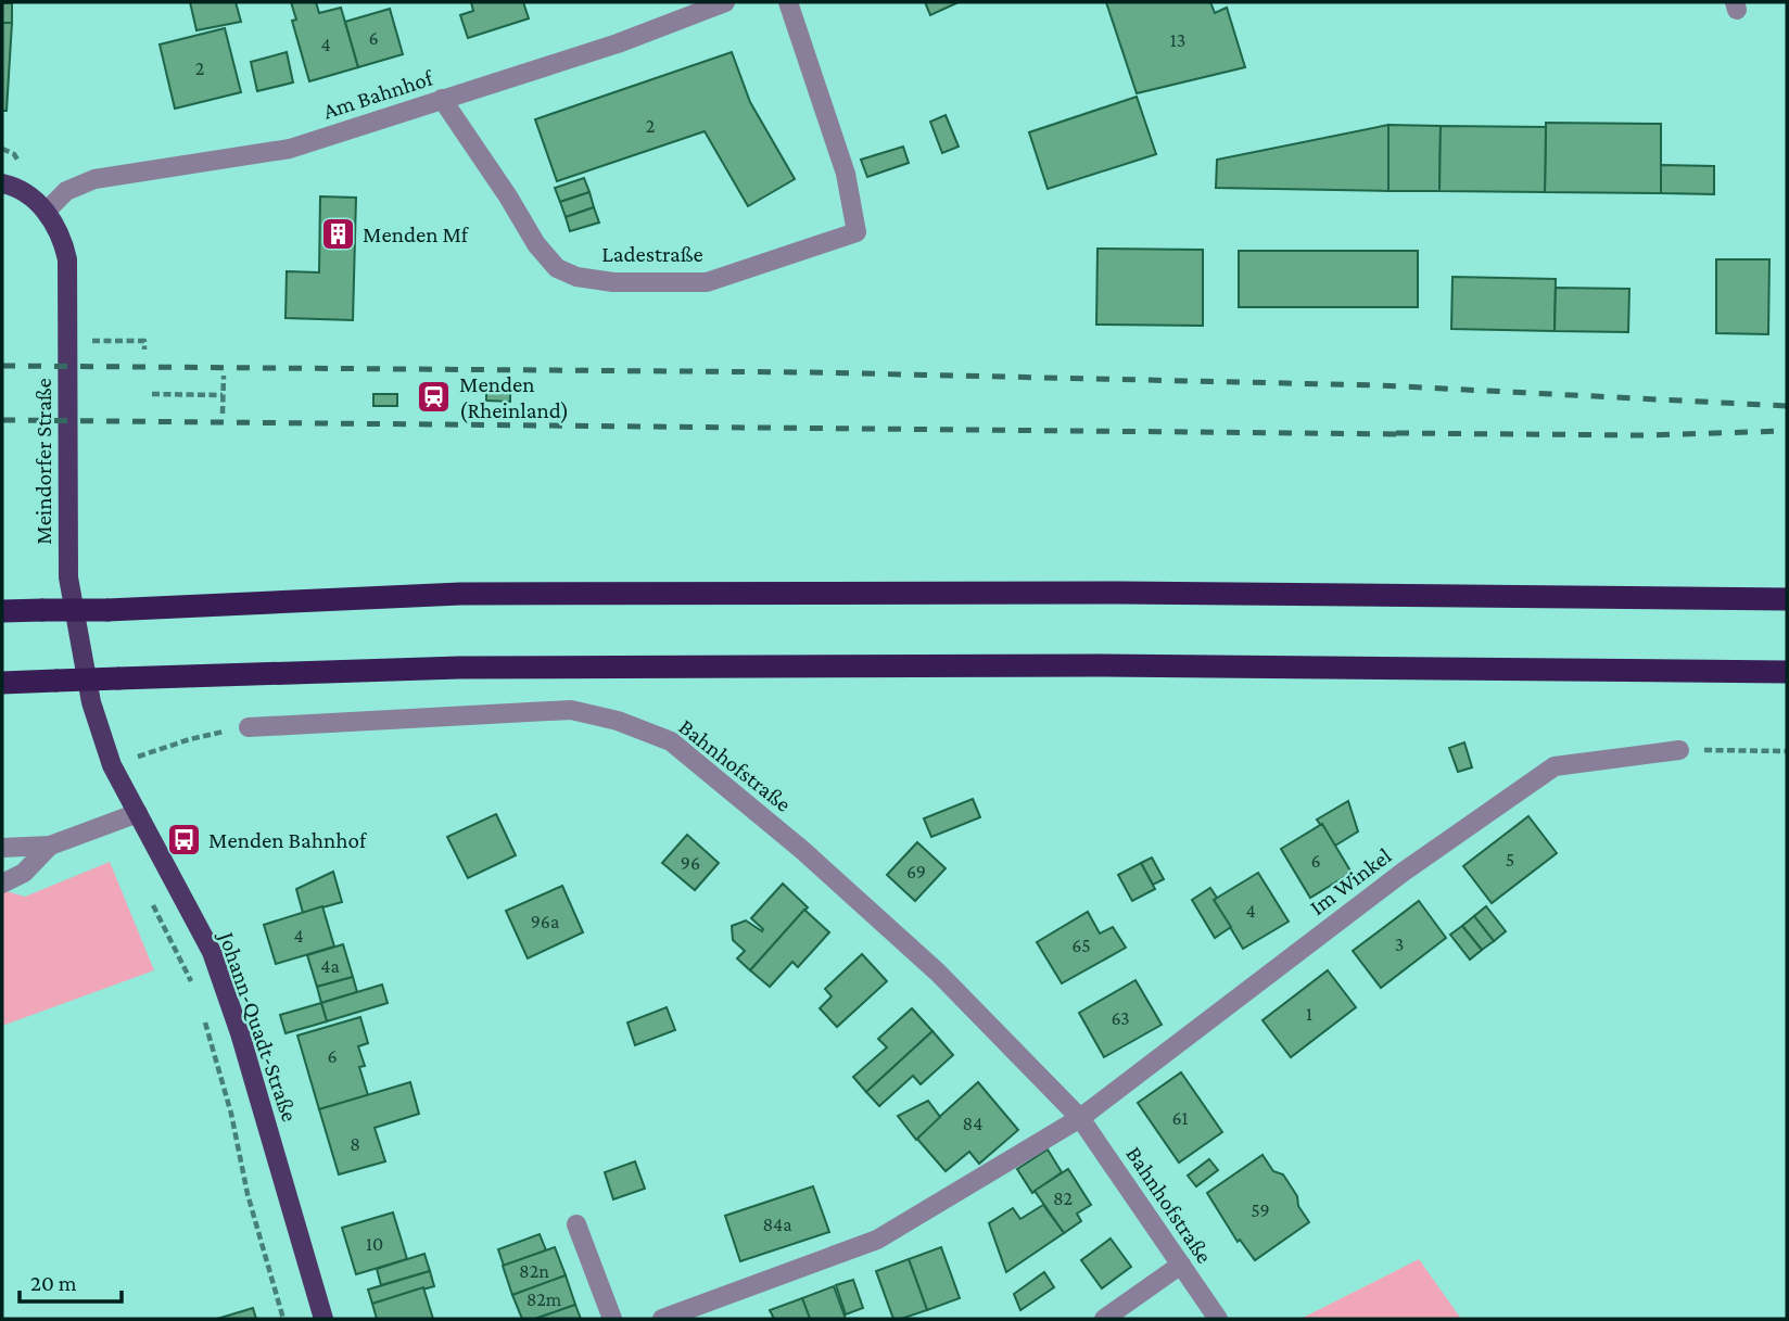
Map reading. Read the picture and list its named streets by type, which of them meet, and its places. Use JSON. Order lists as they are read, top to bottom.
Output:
{
  "streets": {
    "main road": ["Meindorfer Straße", "Johann-Quadt-Straße"],
    "street": [
      "Am Bahnhof",
      "Ladestraße",
      "Bahnhofstraße",
      "Im Winkel"
    ]
  },
  "crossings": [
    ["Am Bahnhof", "Ladestraße"],
    ["Am Bahnhof", "Meindorfer Straße"],
    ["Meindorfer Straße", "Johann-Quadt-Straße"],
    ["Bahnhofstraße", "Im Winkel"]
  ],
  "places": {
    "building": ["Menden Mf"],
    "station": ["Menden (Rheinland)"],
    "bus stop": ["Menden Bahnhof"]
  },
  "house_numbers": [
    "6",
    "13",
    "4",
    "2",
    "2",
    "5",
    "6",
    "96",
    "69",
    "4",
    "96a",
    "4",
    "3",
    "65",
    "4a",
    "1",
    "63",
    "6",
    "61",
    "84",
    "8",
    "82",
    "59",
    "84a",
    "10",
    "82n",
    "82m"
  ],
  "scale_bar": "20 m"
}
